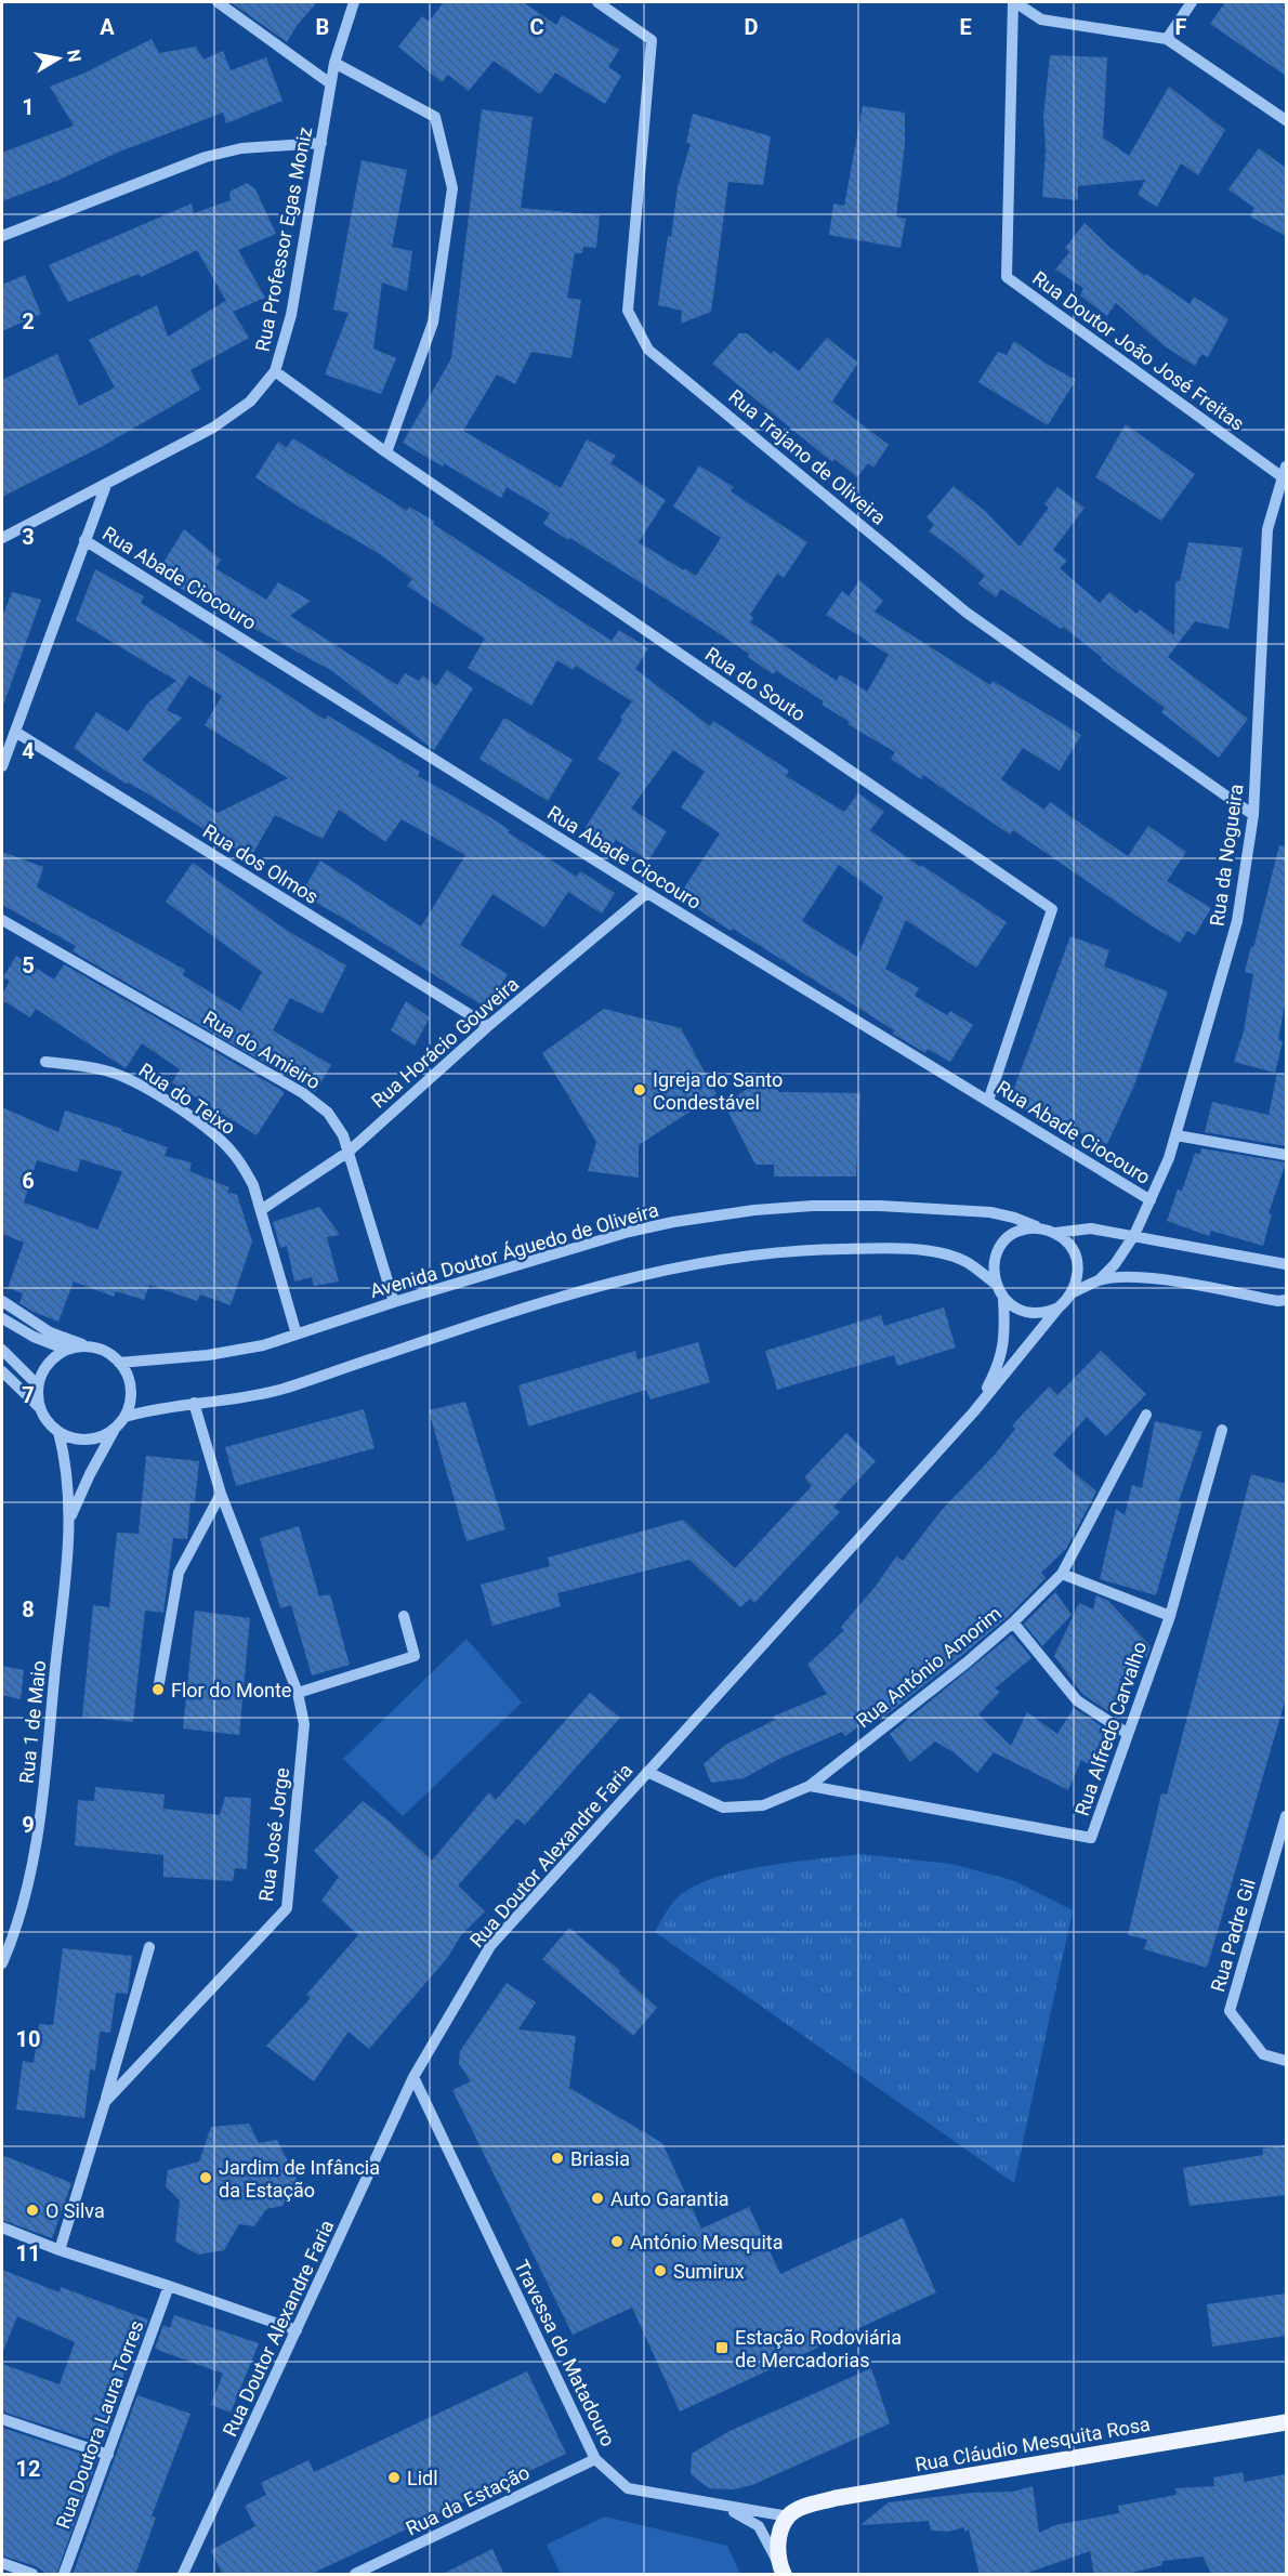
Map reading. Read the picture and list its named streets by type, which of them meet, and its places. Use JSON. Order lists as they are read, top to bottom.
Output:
{
  "streets": {
    "main road": ["Rua Cláudio Mesquita Rosa"],
    "street": [
      "Rua Professor Egas Moniz",
      "Rua Doutor João José Freitas",
      "Rua Trajano de Oliveira",
      "Rua Abade Ciocouro",
      "Rua do Souto",
      "Rua da Nogueira",
      "Rua dos Olmos",
      "Rua Horácio Gouveira",
      "Rua do Amieiro",
      "Rua do Teixo",
      "Avenida Doutor Águedo de Oliveira",
      "Rua António Amorim",
      "Rua 1 de Maio",
      "Rua Alfredo Carvalho",
      "Rua José Jorge",
      "Rua Doutor Alexandre Faria",
      "Rua Padre Gil",
      "Travessa do Matadouro",
      "Rua Doutora Laura Torres",
      "Rua da Estação"
    ]
  },
  "crossings": [
    ["Rua Professor Egas Moniz", "Rua do Souto"],
    ["Rua Doutor João José Freitas", "Rua da Nogueira"],
    ["Rua Trajano de Oliveira", "Rua da Nogueira"],
    ["Rua Abade Ciocouro", "Rua do Souto"],
    ["Rua Abade Ciocouro", "Rua da Nogueira"],
    ["Rua Abade Ciocouro", "Rua Horácio Gouveira"],
    ["Rua dos Olmos", "Rua Horácio Gouveira"],
    ["Rua Horácio Gouveira", "Rua do Amieiro"],
    ["Rua Horácio Gouveira", "Rua do Teixo"],
    ["Rua do Amieiro", "Avenida Doutor Águedo de Oliveira"],
    ["Rua do Teixo", "Avenida Doutor Águedo de Oliveira"],
    ["Rua António Amorim", "Rua Alfredo Carvalho"],
    ["Rua António Amorim", "Rua Doutor Alexandre Faria"],
    ["Rua Doutor Alexandre Faria", "Travessa do Matadouro"],
    ["Travessa do Matadouro", "Rua Cláudio Mesquita Rosa"],
    ["Travessa do Matadouro", "Rua da Estação"]
  ],
  "places": {
    "other": [
      "Igreja do Santo Condestável",
      "Flor do Monte",
      "Briasia",
      "Jardim de Infância da Estação",
      "Auto Garantia",
      "O Silva",
      "António Mesquita",
      "Sumirux",
      "Lidl"
    ],
    "transit": ["Estação Rodoviária de Mercadorias"]
  },
  "north": "right",
  "grid": {
    "columns": [
      "A",
      "B",
      "C",
      "D",
      "E",
      "F"
    ],
    "rows": [
      "1",
      "2",
      "3",
      "4",
      "5",
      "6",
      "7",
      "8",
      "9",
      "10",
      "11",
      "12"
    ]
  }
}
